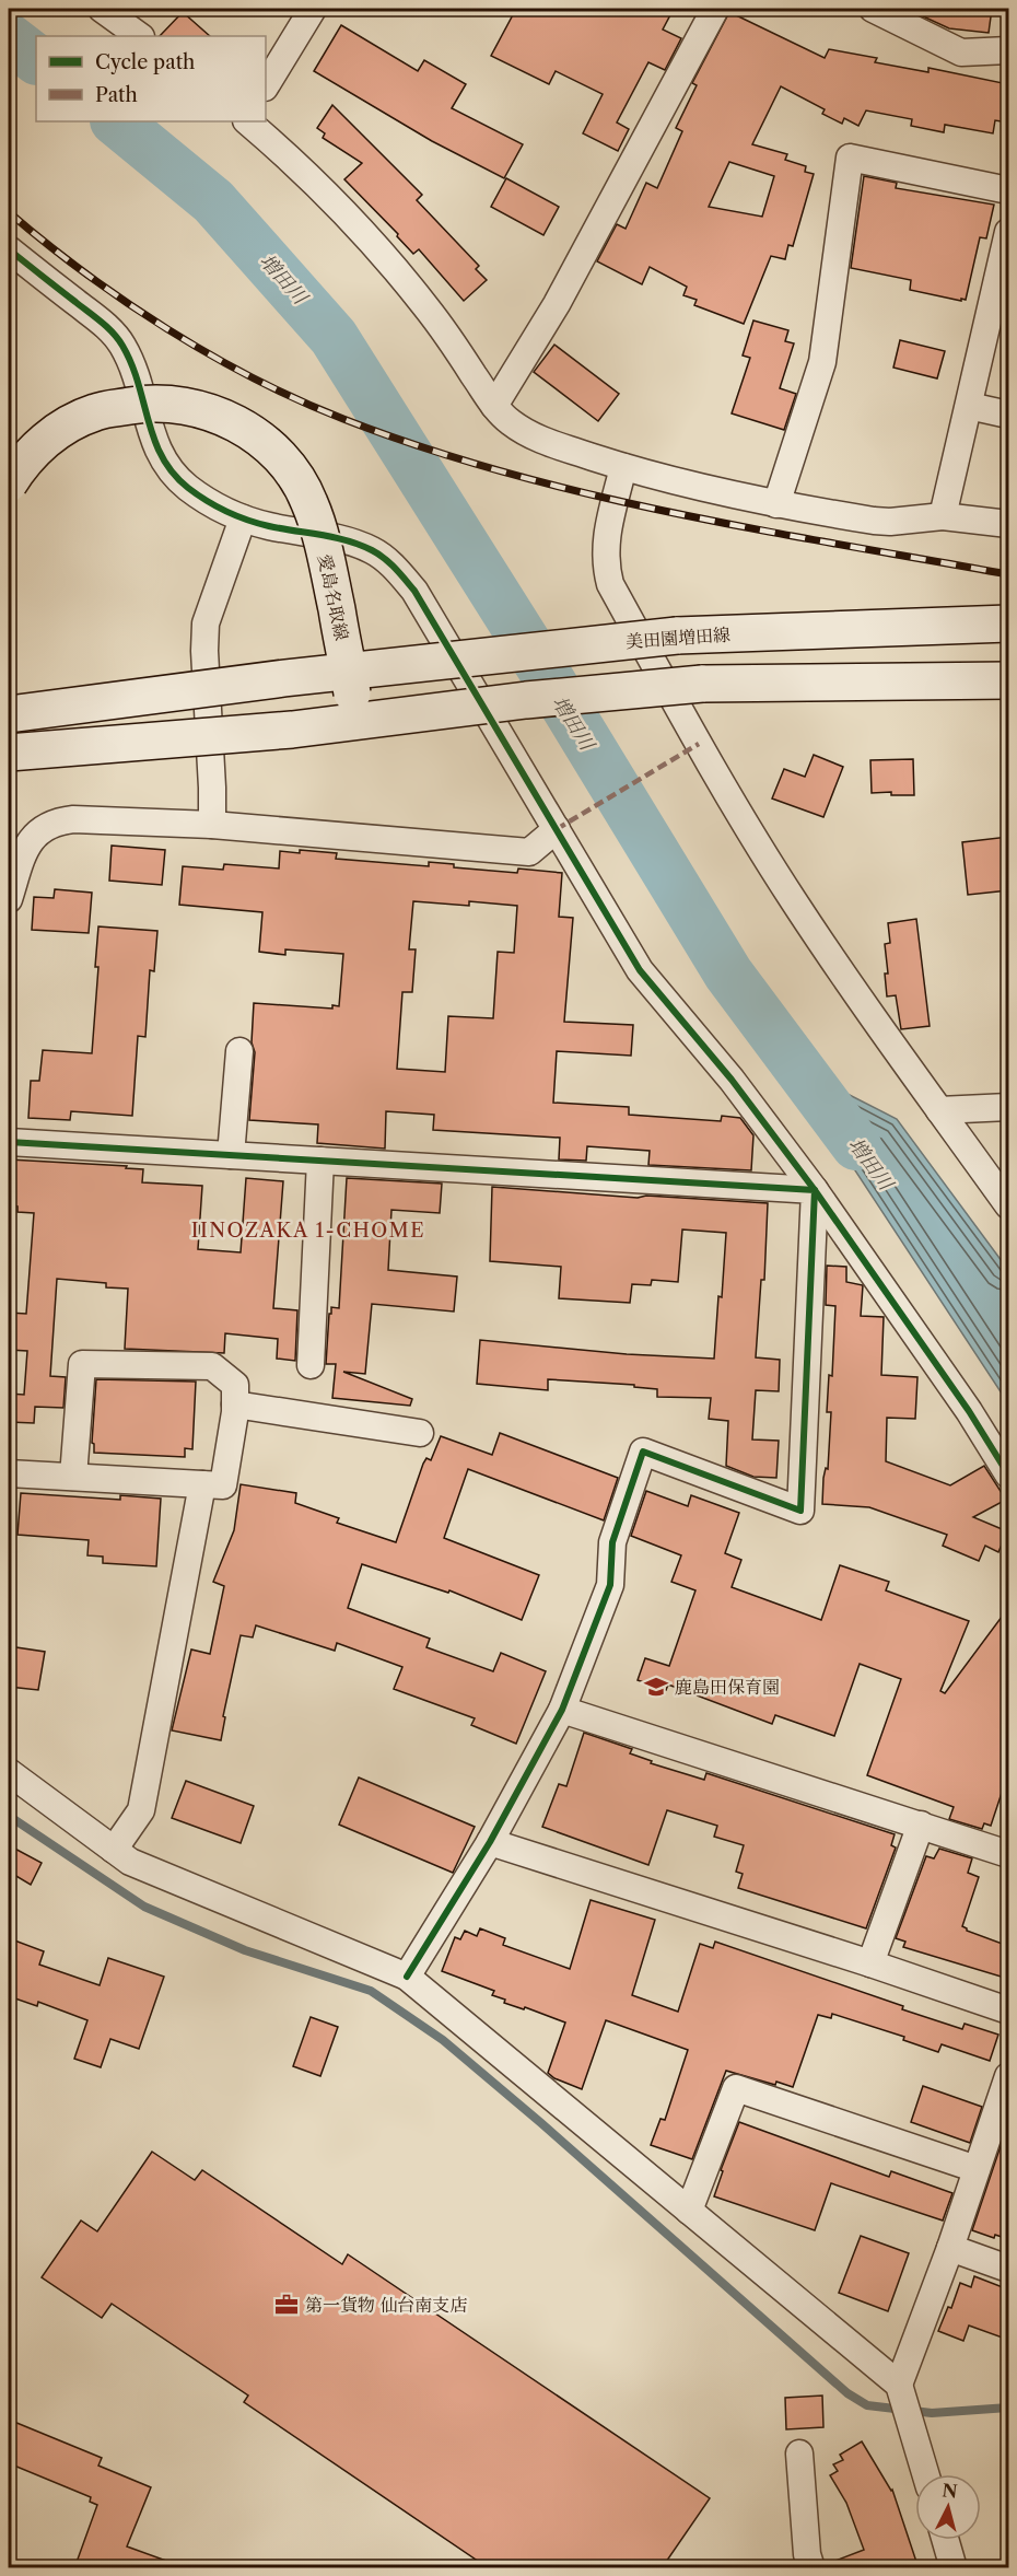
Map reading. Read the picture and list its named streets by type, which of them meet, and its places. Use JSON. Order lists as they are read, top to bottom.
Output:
{
  "streets": {
    "main road": ["愛島名取線", "美田園増田線"]
  },
  "crossings": [
    ["愛島名取線", "美田園増田線"]
  ],
  "districts": ["IINOZAKA 1-CHOME"],
  "water": ["増田川"],
  "places": {
    "school or university": ["鹿島田保育園"],
    "office": ["第一貨物 仙台南支店"]
  },
  "legend": ["Cycle path", "Path"],
  "north": "top"
}
